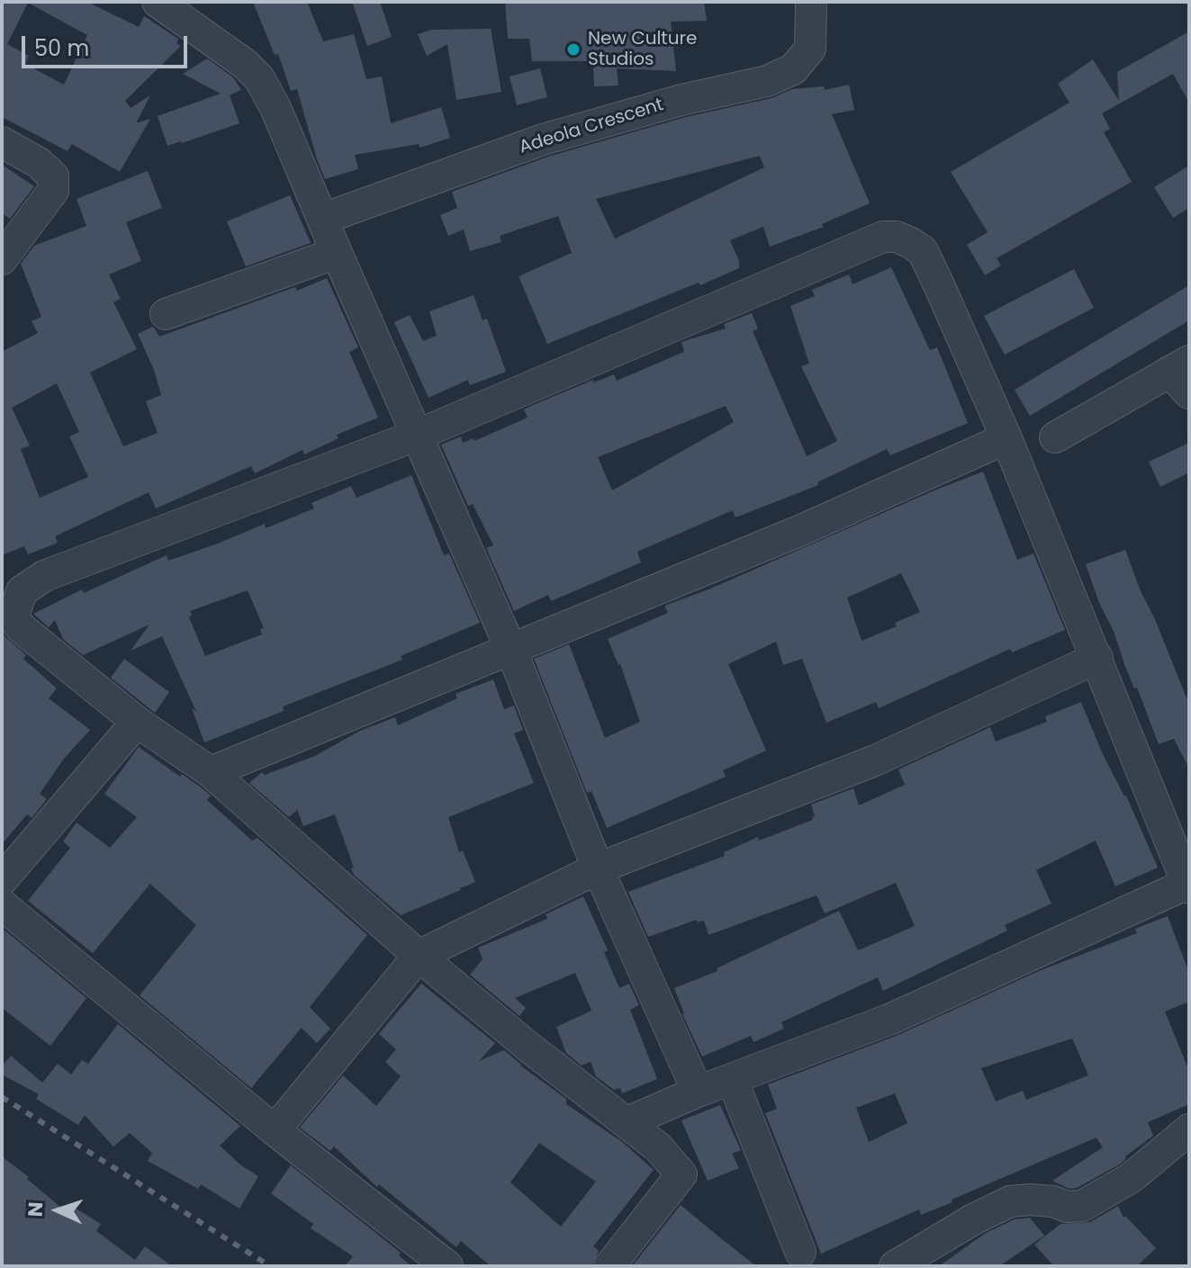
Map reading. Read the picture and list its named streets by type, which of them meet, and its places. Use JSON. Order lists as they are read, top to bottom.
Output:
{
  "streets": {
    "street": ["Adeola Crescent"]
  },
  "places": ["New Culture Studios"],
  "scale_bar": "50 m",
  "north": "left"
}
